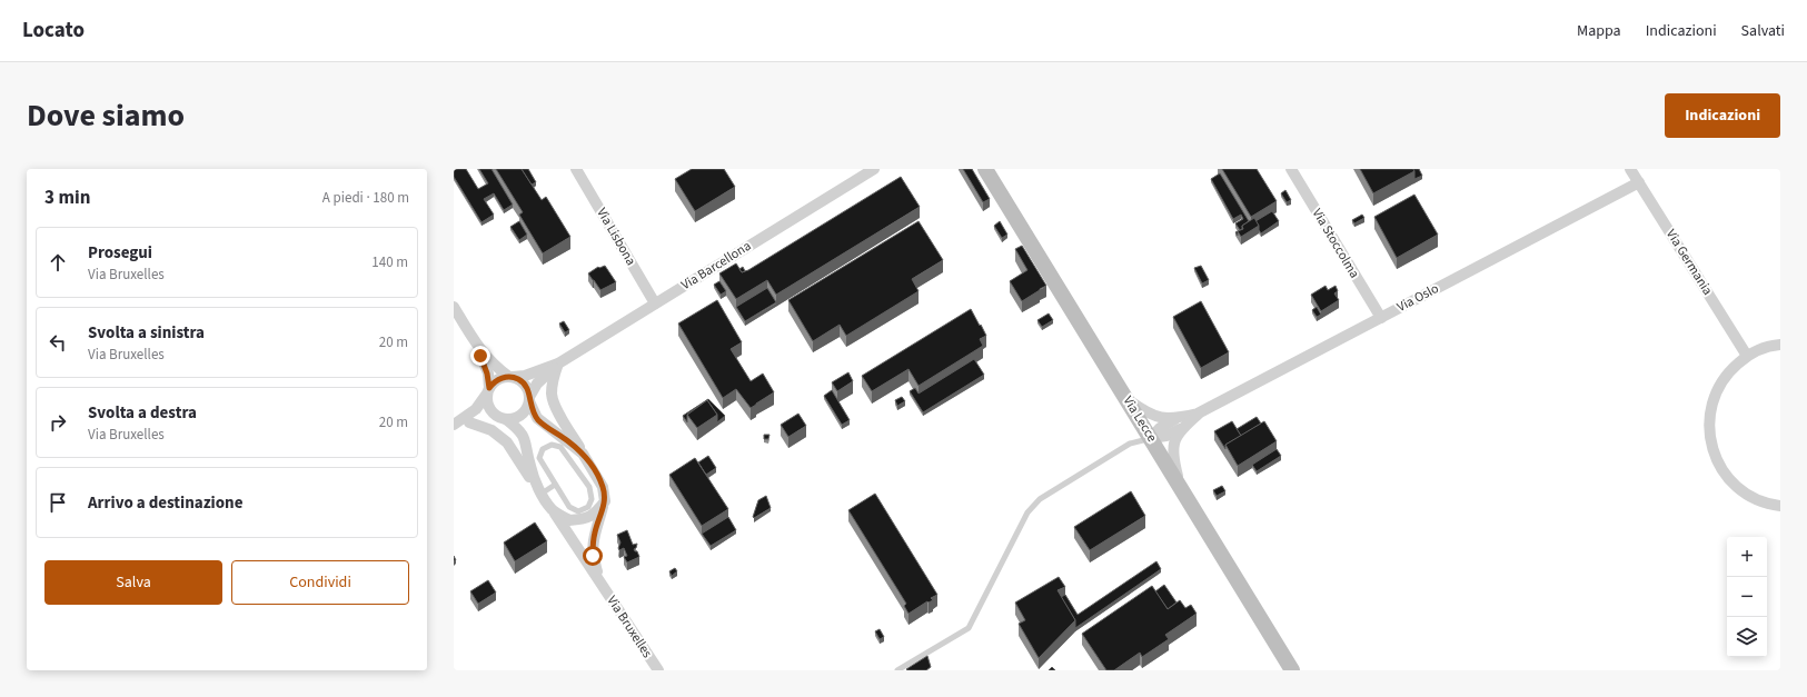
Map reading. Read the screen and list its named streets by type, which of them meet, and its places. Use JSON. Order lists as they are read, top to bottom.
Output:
{
  "streets": {
    "main road": ["Via Lecce"],
    "street": [
      "Via Lisbona",
      "Via Stoccolma",
      "Via Germania",
      "Via Barcellona",
      "Via Oslo",
      "Via Bruxelles"
    ]
  },
  "crossings": [
    ["Via Lisbona", "Via Barcellona"],
    ["Via Stoccolma", "Via Oslo"],
    ["Via Germania", "Via Oslo"],
    ["Via Barcellona", "Via Bruxelles"],
    ["Via Oslo", "Via Lecce"]
  ],
  "page": {
    "header": "Locato",
    "nav": ["Mappa", "Indicazioni", "Salvati"],
    "title": "Dove siamo",
    "buttons": [
      "Indicazioni",
      ["Salva", "Condividi"]
    ],
    "heading": ["3 min", "A piedi · 180 m"],
    "list": [
      ["Prosegui", "Via Bruxelles", "140 m"],
      ["Svolta a sinistra", "Via Bruxelles", "20 m"],
      ["Svolta a destra", "Via Bruxelles", "20 m"],
      "Arrivo a destinazione"
    ],
    "map_buttons": ["+", "−"]
  }
}
